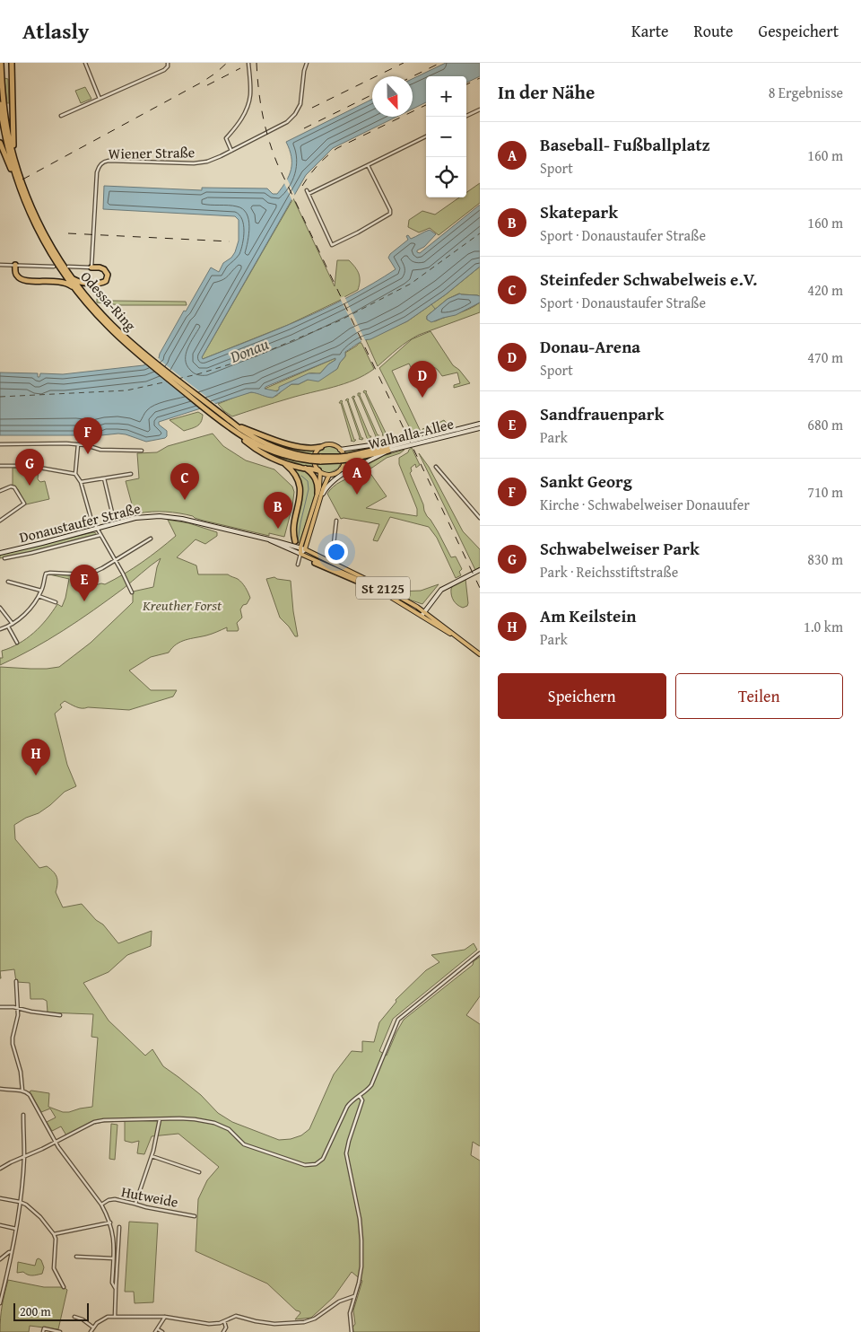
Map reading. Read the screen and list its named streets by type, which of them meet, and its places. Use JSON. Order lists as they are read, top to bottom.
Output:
{
  "streets": {
    "highway": ["Odessa-Ring", "Walhalla-Allee"],
    "main road": ["Donaustaufer Straße", "St 2125"],
    "street": ["Wiener Straße", "Hutweide"]
  },
  "crossings": [
    ["Odessa-Ring", "Walhalla-Allee"],
    ["Donaustaufer Straße", "St 2125"]
  ],
  "water": ["Donau"],
  "parks": ["Kreuther Forst"],
  "scale_bar": "200 m",
  "north": "bottom",
  "page": {
    "header": "Atlasly",
    "nav": ["Karte", "Route", "Gespeichert"],
    "heading": ["In der Nähe", "8 Ergebnisse"],
    "map_buttons": ["+", "−"],
    "list": [
      {
        "mark": "A",
        "name": "Baseball- Fußballplatz",
        "note": "Sport",
        "value": "160 m"
      },
      {
        "mark": "B",
        "name": "Skatepark",
        "note": "Sport · Donaustaufer Straße",
        "value": "160 m"
      },
      {
        "mark": "C",
        "name": "Steinfeder Schwabelweis e.V.",
        "note": "Sport · Donaustaufer Straße",
        "value": "420 m"
      },
      {
        "mark": "D",
        "name": "Donau-Arena",
        "note": "Sport",
        "value": "470 m"
      },
      {
        "mark": "E",
        "name": "Sandfrauenpark",
        "note": "Park",
        "value": "680 m"
      },
      {
        "mark": "F",
        "name": "Sankt Georg",
        "note": "Kirche · Schwabelweiser Donauufer",
        "value": "710 m"
      },
      {
        "mark": "G",
        "name": "Schwabelweiser Park",
        "note": "Park · Reichsstiftstraße",
        "value": "830 m"
      },
      {
        "mark": "H",
        "name": "Am Keilstein",
        "note": "Park",
        "value": "1.0 km"
      }
    ],
    "pins": [
      "D",
      "F",
      "G",
      "A",
      "C",
      "B",
      "E",
      "H"
    ],
    "buttons": ["Speichern", "Teilen"],
    "scale": "200 m"
  }
}
